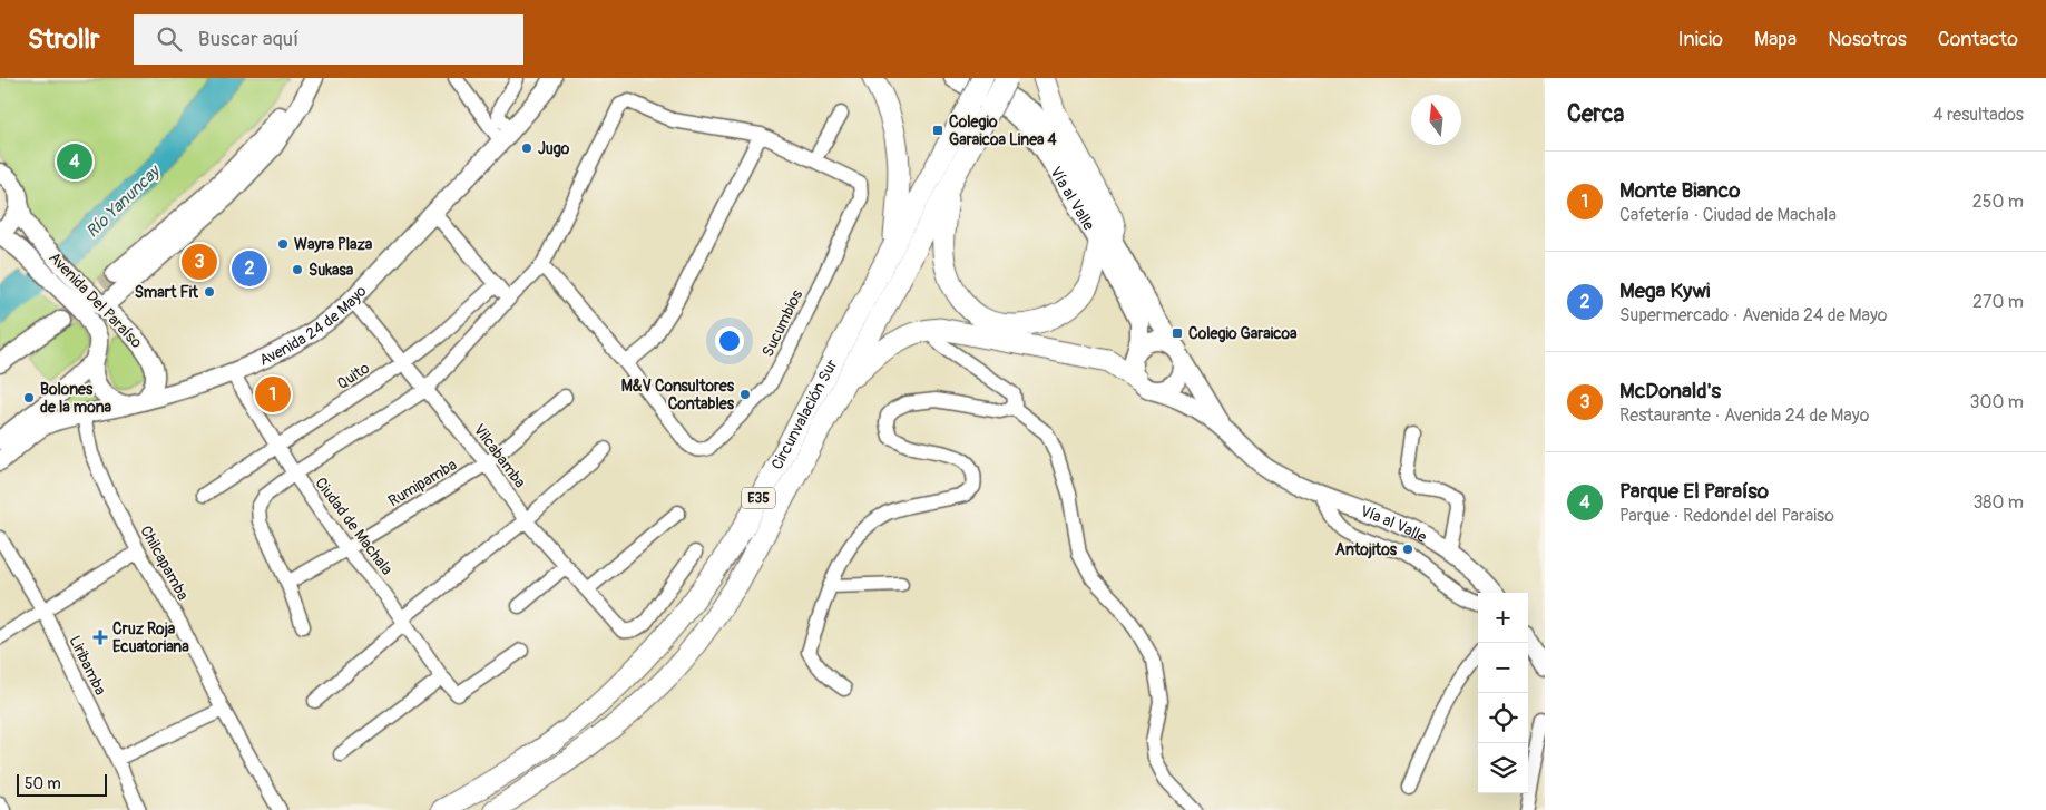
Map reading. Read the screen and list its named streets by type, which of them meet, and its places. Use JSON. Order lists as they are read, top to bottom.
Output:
{
  "streets": {
    "highway": ["Circunvalación Sur", "E35"],
    "main road": ["Vía al Valle", "Avenida Del Paraíso", "Avenida 24 de Mayo"],
    "street": [
      "Sucumbios",
      "Quito",
      "Vilcabamba",
      "Rumipamba",
      "Ciudad de Machala",
      "Chilcapamba",
      "Liribamba"
    ]
  },
  "crossings": [
    ["Avenida Del Paraíso", "Avenida 24 de Mayo"],
    ["Avenida 24 de Mayo", "Vilcabamba"],
    ["Avenida 24 de Mayo", "Ciudad de Machala"],
    ["Avenida 24 de Mayo", "Chilcapamba"],
    ["Quito", "Vilcabamba"],
    ["Quito", "Ciudad de Machala"],
    ["Vilcabamba", "Rumipamba"],
    ["Rumipamba", "Ciudad de Machala"]
  ],
  "water": ["Río Yanuncay"],
  "places": {
    "transit": ["Colegio Garaicoa Linea 4", "Colegio Garaicoa"],
    "other": [
      "Jugo",
      "Wayra Plaza",
      "Sukasa",
      "Smart Fit",
      "M&V Consultores Contables",
      "Bolones de la mona",
      "Antojitos"
    ],
    "health": ["Cruz Roja Ecuatoriana"]
  },
  "scale_bar": "50 m",
  "north": "top",
  "page": {
    "header": "Strollr",
    "search": "Buscar aquí",
    "nav": [
      "Inicio",
      "Mapa",
      "Nosotros",
      "Contacto"
    ],
    "heading": ["Cerca", "4 resultados"],
    "pins": [
      "4",
      "3",
      "2",
      "1"
    ],
    "list": [
      {
        "mark": "1",
        "name": "Monte Bianco",
        "note": "Cafetería · Ciudad de Machala",
        "value": "250 m"
      },
      {
        "mark": "2",
        "name": "Mega Kywi",
        "note": "Supermercado · Avenida 24 de Mayo",
        "value": "270 m"
      },
      {
        "mark": "3",
        "name": "McDonald's",
        "note": "Restaurante · Avenida 24 de Mayo",
        "value": "300 m"
      },
      {
        "mark": "4",
        "name": "Parque El Paraíso",
        "note": "Parque · Redondel del Paraiso",
        "value": "380 m"
      }
    ],
    "map_buttons": ["+", "−"],
    "scale": "50 m"
  }
}
